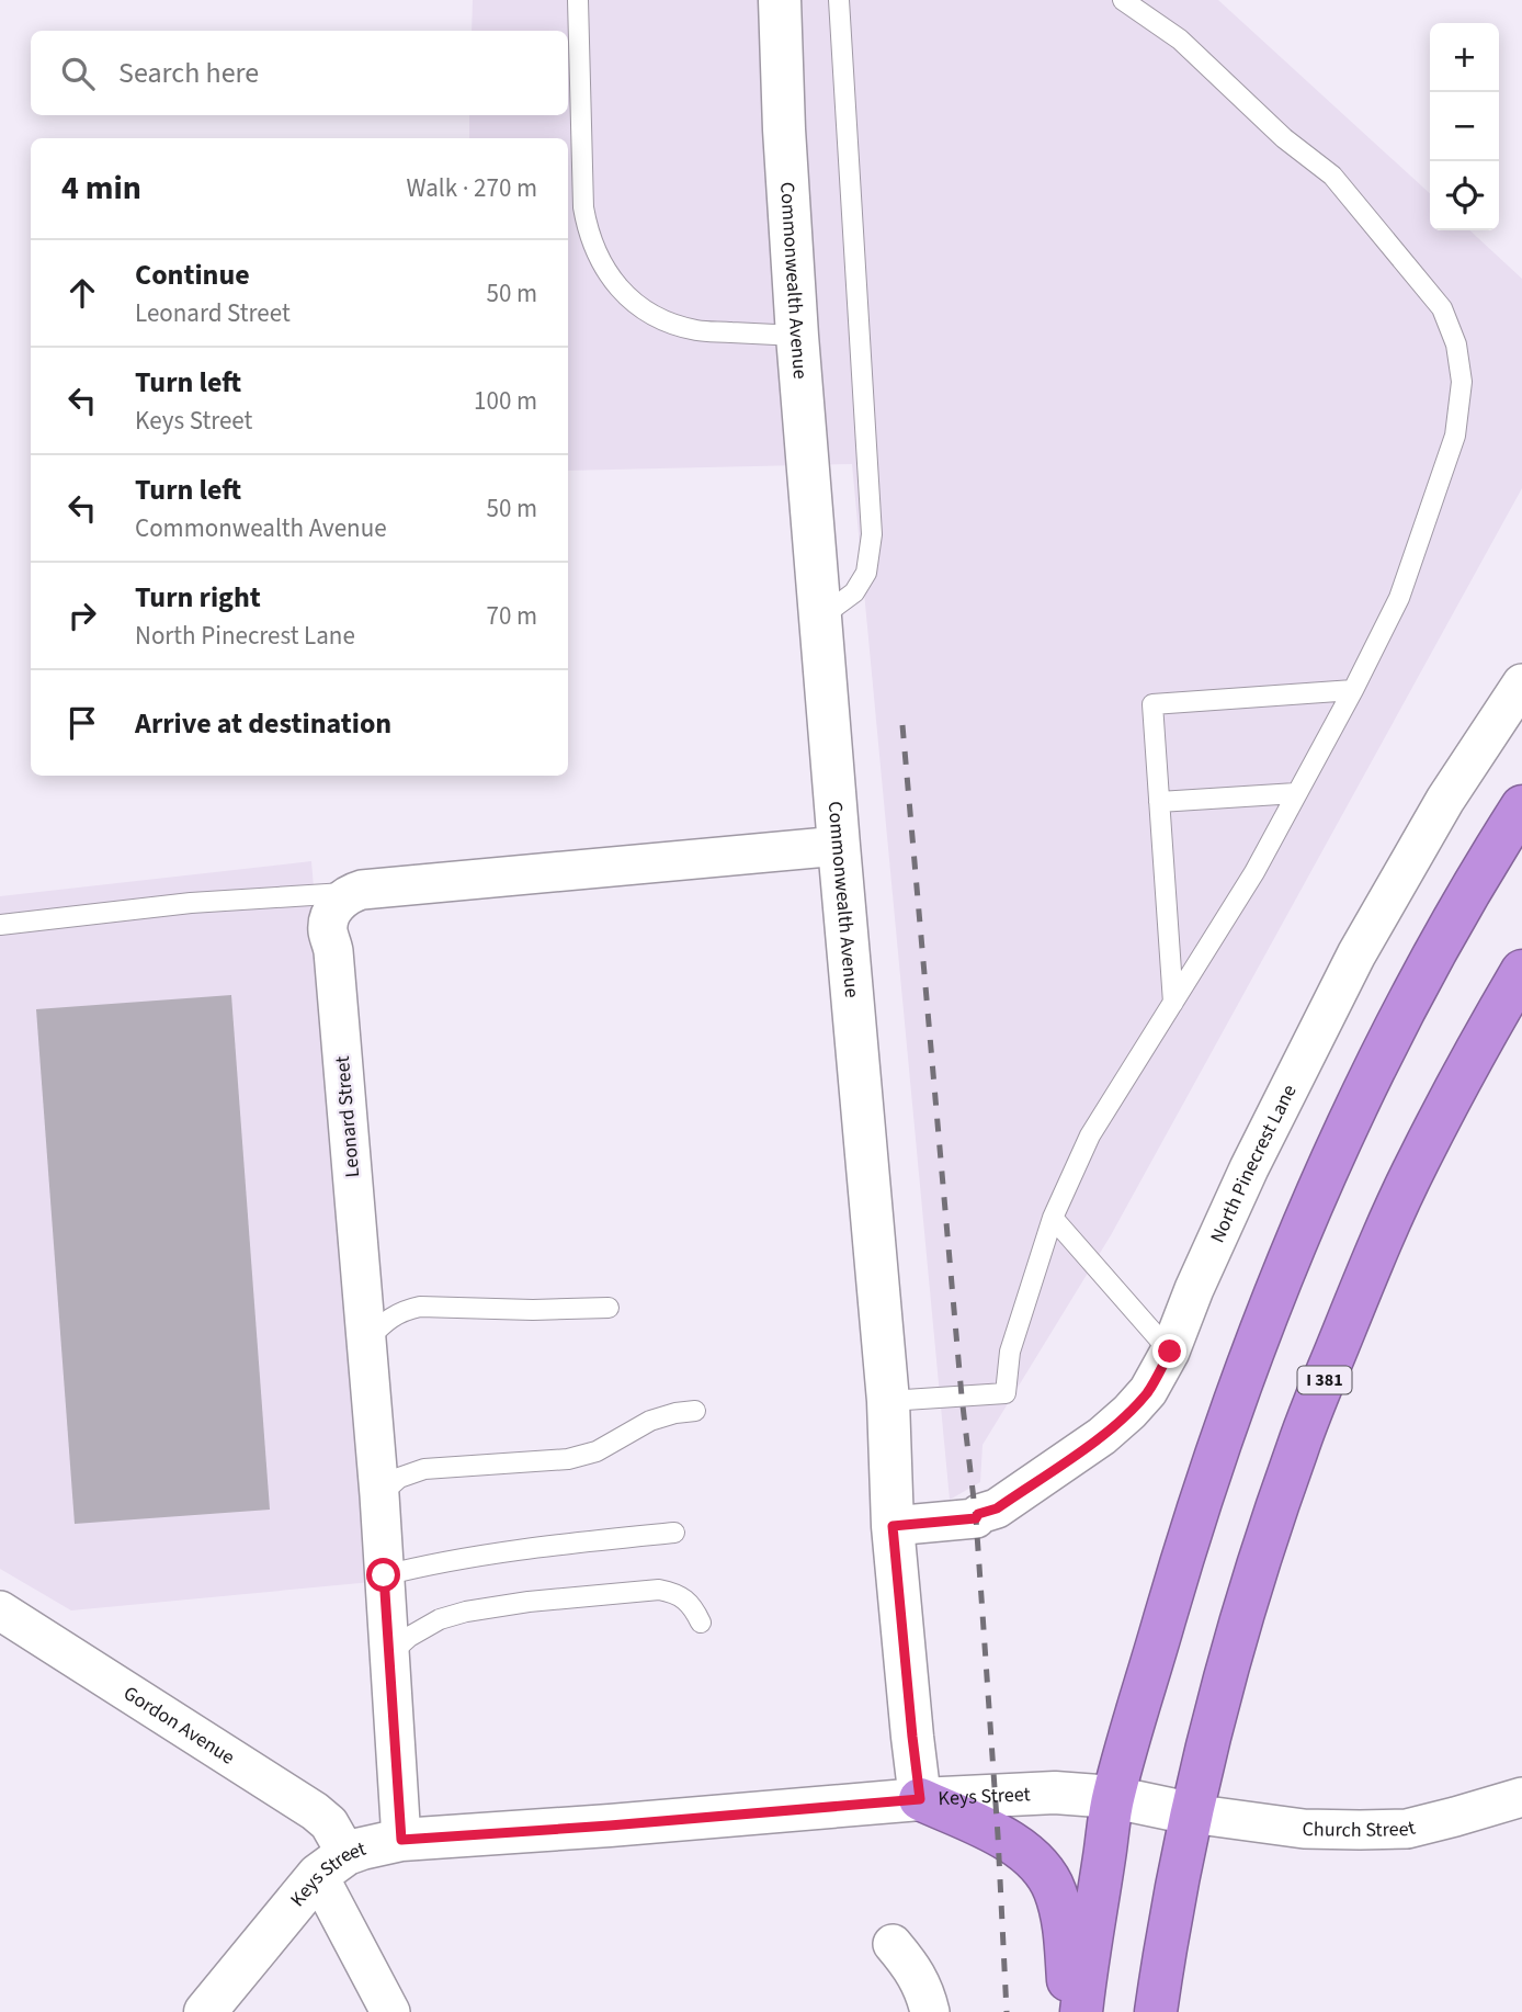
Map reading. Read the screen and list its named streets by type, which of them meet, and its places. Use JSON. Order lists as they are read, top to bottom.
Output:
{
  "streets": {
    "highway": ["I 381"],
    "street": [
      "Commonwealth Avenue",
      "Leonard Street",
      "North Pinecrest Lane",
      "Gordon Avenue",
      "Keys Street",
      "Church Street"
    ]
  },
  "crossings": [
    ["Commonwealth Avenue", "North Pinecrest Lane"],
    ["Commonwealth Avenue", "Keys Street"],
    ["Leonard Street", "Keys Street"],
    ["I 381", "Keys Street"],
    ["I 381", "Church Street"],
    ["Gordon Avenue", "Keys Street"],
    ["Keys Street", "Church Street"]
  ],
  "page": {
    "map_buttons": ["+", "−"],
    "search": "Search here",
    "heading": ["4 min", "Walk · 270 m"],
    "list": [
      ["Continue", "Leonard Street", "50 m"],
      ["Turn left", "Keys Street", "100 m"],
      ["Turn left", "Commonwealth Avenue", "50 m"],
      ["Turn right", "North Pinecrest Lane", "70 m"],
      "Arrive at destination"
    ]
  }
}
